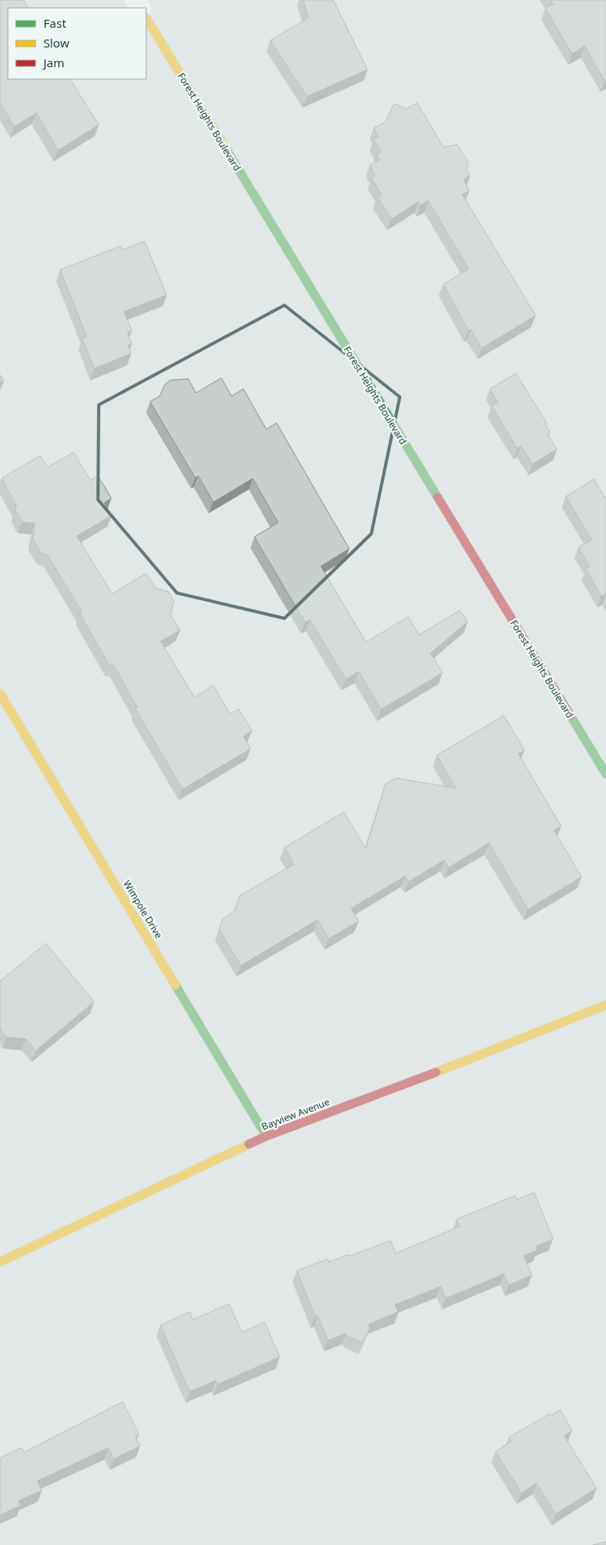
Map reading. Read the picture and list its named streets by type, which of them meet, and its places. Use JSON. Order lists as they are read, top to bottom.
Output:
{
  "streets": {
    "street": ["Forest Heights Boulevard", "Wimpole Drive", "Bayview Avenue"]
  },
  "crossings": [
    ["Wimpole Drive", "Bayview Avenue"]
  ],
  "legend": ["Fast", "Slow", "Jam"]
}
